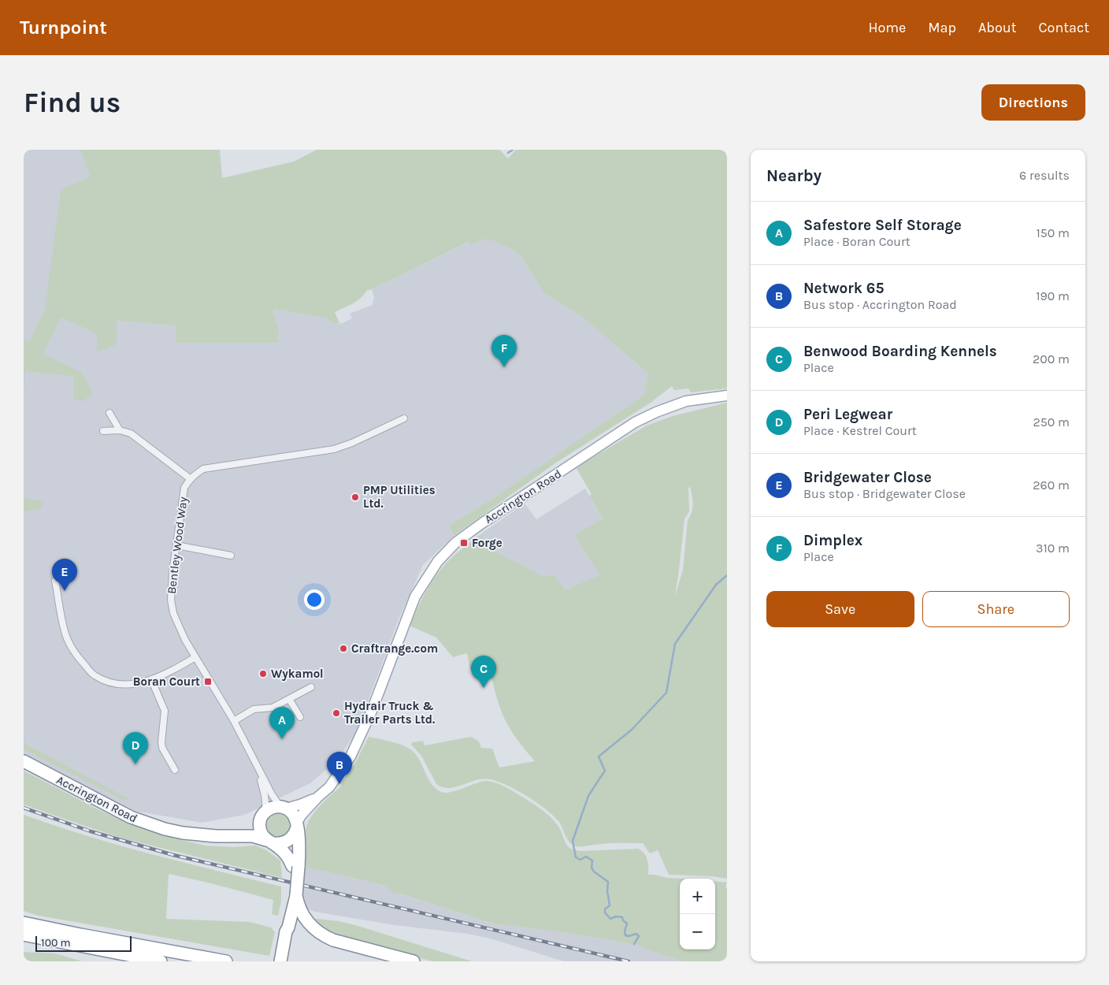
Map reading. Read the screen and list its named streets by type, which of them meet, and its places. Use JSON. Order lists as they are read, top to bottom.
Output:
{
  "streets": {
    "highway": ["Accrington Road"],
    "street": ["Bentley Wood Way"]
  },
  "crossings": [
    ["Accrington Road", "Bentley Wood Way"]
  ],
  "places": {
    "other": [
      "PMP Utilities Ltd.",
      "Craftrange.com",
      "Wykamol",
      "Hydrair Truck & Trailer Parts Ltd."
    ],
    "transit": ["Forge", "Boran Court"]
  },
  "scale_bar": "100 m",
  "page": {
    "header": "Turnpoint",
    "nav": [
      "Home",
      "Map",
      "About",
      "Contact"
    ],
    "buttons": [
      "Directions",
      ["Save", "Share"]
    ],
    "title": "Find us",
    "heading": ["Nearby", "6 results"],
    "list": [
      {
        "mark": "A",
        "name": "Safestore Self Storage",
        "note": "Place · Boran Court",
        "value": "150 m"
      },
      {
        "mark": "B",
        "name": "Network 65",
        "note": "Bus stop · Accrington Road",
        "value": "190 m"
      },
      {
        "mark": "C",
        "name": "Benwood Boarding Kennels",
        "note": "Place",
        "value": "200 m"
      },
      {
        "mark": "D",
        "name": "Peri Legwear",
        "note": "Place · Kestrel Court",
        "value": "250 m"
      },
      {
        "mark": "E",
        "name": "Bridgewater Close",
        "note": "Bus stop · Bridgewater Close",
        "value": "260 m"
      },
      {
        "mark": "F",
        "name": "Dimplex",
        "note": "Place",
        "value": "310 m"
      }
    ],
    "pins": [
      "F",
      "E",
      "C",
      "A",
      "D",
      "B"
    ],
    "map_buttons": ["+", "−"],
    "scale": "100 m"
  }
}
